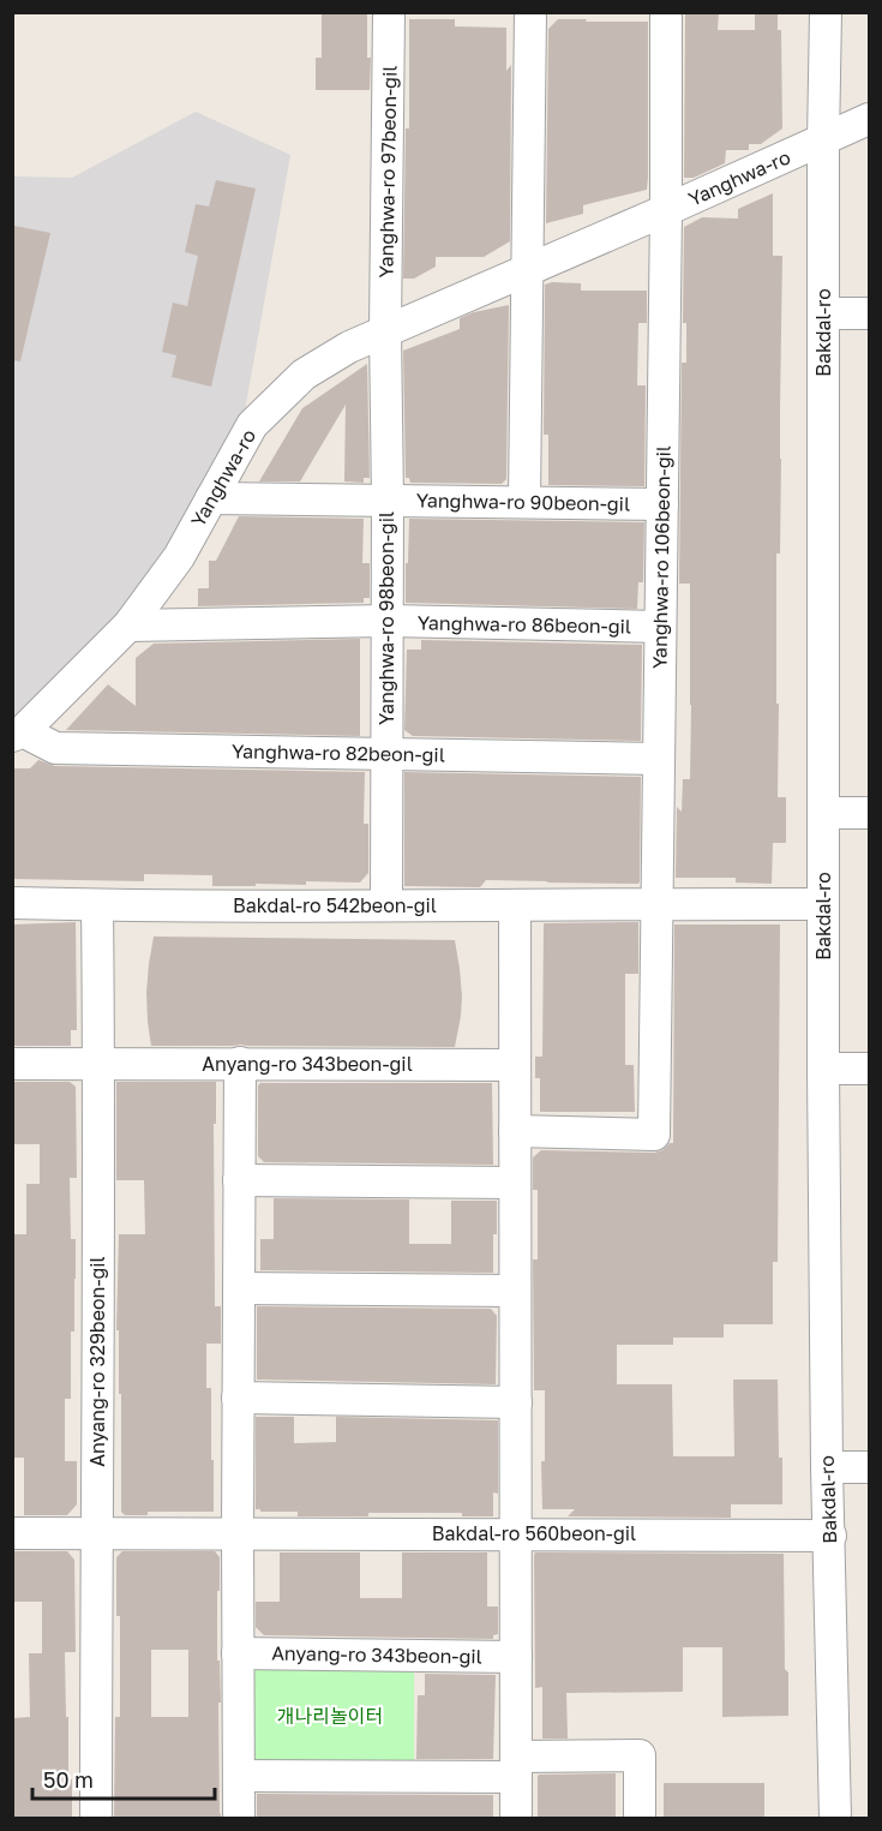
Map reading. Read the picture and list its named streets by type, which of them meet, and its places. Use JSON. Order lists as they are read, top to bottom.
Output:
{
  "streets": {
    "street": [
      "Yanghwa-ro 97beon-gil",
      "Yanghwa-ro",
      "Bakdal-ro",
      "Yanghwa-ro 90beon-gil",
      "Yanghwa-ro 106beon-gil",
      "Yanghwa-ro 98beon-gil",
      "Yanghwa-ro 86beon-gil",
      "Yanghwa-ro 82beon-gil",
      "Bakdal-ro 542beon-gil",
      "Anyang-ro 343beon-gil",
      "Anyang-ro 329beon-gil",
      "Bakdal-ro 560beon-gil"
    ]
  },
  "crossings": [
    ["Yanghwa-ro 97beon-gil", "Yanghwa-ro"],
    ["Yanghwa-ro 97beon-gil", "Yanghwa-ro 98beon-gil"],
    ["Yanghwa-ro", "Bakdal-ro"],
    ["Yanghwa-ro", "Yanghwa-ro 90beon-gil"],
    ["Yanghwa-ro", "Yanghwa-ro 106beon-gil"],
    ["Yanghwa-ro", "Yanghwa-ro 98beon-gil"],
    ["Yanghwa-ro", "Yanghwa-ro 86beon-gil"],
    ["Yanghwa-ro", "Yanghwa-ro 82beon-gil"],
    ["Bakdal-ro", "Bakdal-ro 542beon-gil"],
    ["Bakdal-ro", "Bakdal-ro 560beon-gil"],
    ["Yanghwa-ro 90beon-gil", "Yanghwa-ro 106beon-gil"],
    ["Yanghwa-ro 90beon-gil", "Yanghwa-ro 98beon-gil"],
    ["Yanghwa-ro 106beon-gil", "Yanghwa-ro 86beon-gil"],
    ["Yanghwa-ro 106beon-gil", "Yanghwa-ro 82beon-gil"],
    ["Yanghwa-ro 106beon-gil", "Bakdal-ro 542beon-gil"],
    ["Yanghwa-ro 98beon-gil", "Yanghwa-ro 86beon-gil"],
    ["Yanghwa-ro 98beon-gil", "Yanghwa-ro 82beon-gil"],
    ["Yanghwa-ro 98beon-gil", "Bakdal-ro 542beon-gil"],
    ["Bakdal-ro 542beon-gil", "Anyang-ro 329beon-gil"],
    ["Anyang-ro 343beon-gil", "Anyang-ro 329beon-gil"],
    ["Anyang-ro 329beon-gil", "Bakdal-ro 560beon-gil"]
  ],
  "parks": ["개나리놀이터"],
  "scale_bar": "50 m"
}
